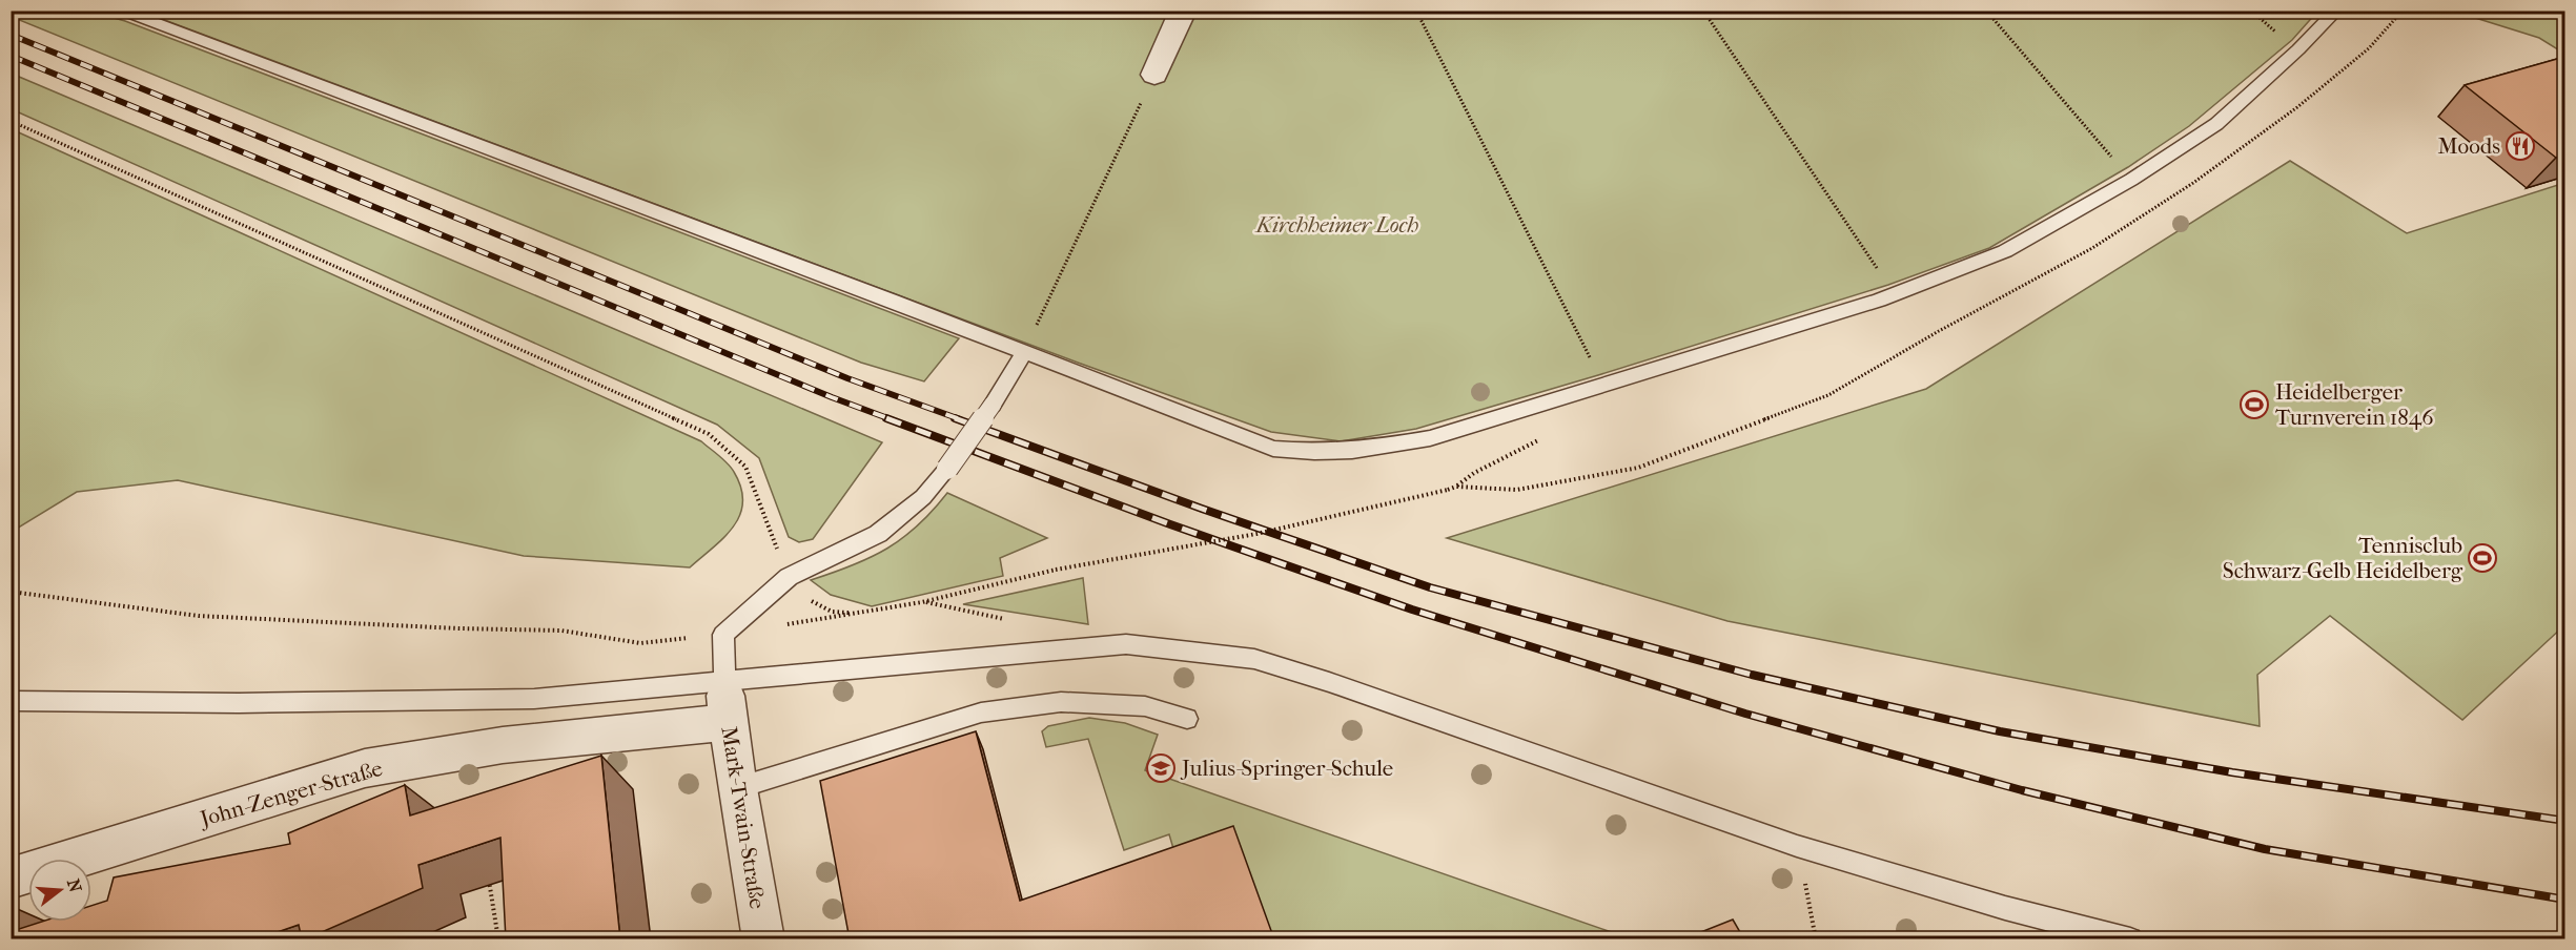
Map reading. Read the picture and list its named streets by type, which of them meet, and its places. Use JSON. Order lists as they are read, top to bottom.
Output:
{
  "streets": {
    "street": ["John-Zenger-Straße", "Mark-Twain-Straße"]
  },
  "crossings": [
    ["John-Zenger-Straße", "Mark-Twain-Straße"]
  ],
  "parks": ["Kirchheimer Loch"],
  "places": {
    "restaurant": ["Moods"],
    "sports": ["Heidelberger Turnverein 1846", "Tennisclub Schwarz-Gelb Heidelberg"],
    "school or university": ["Julius-Springer-Schule"]
  },
  "north": "right"
}
